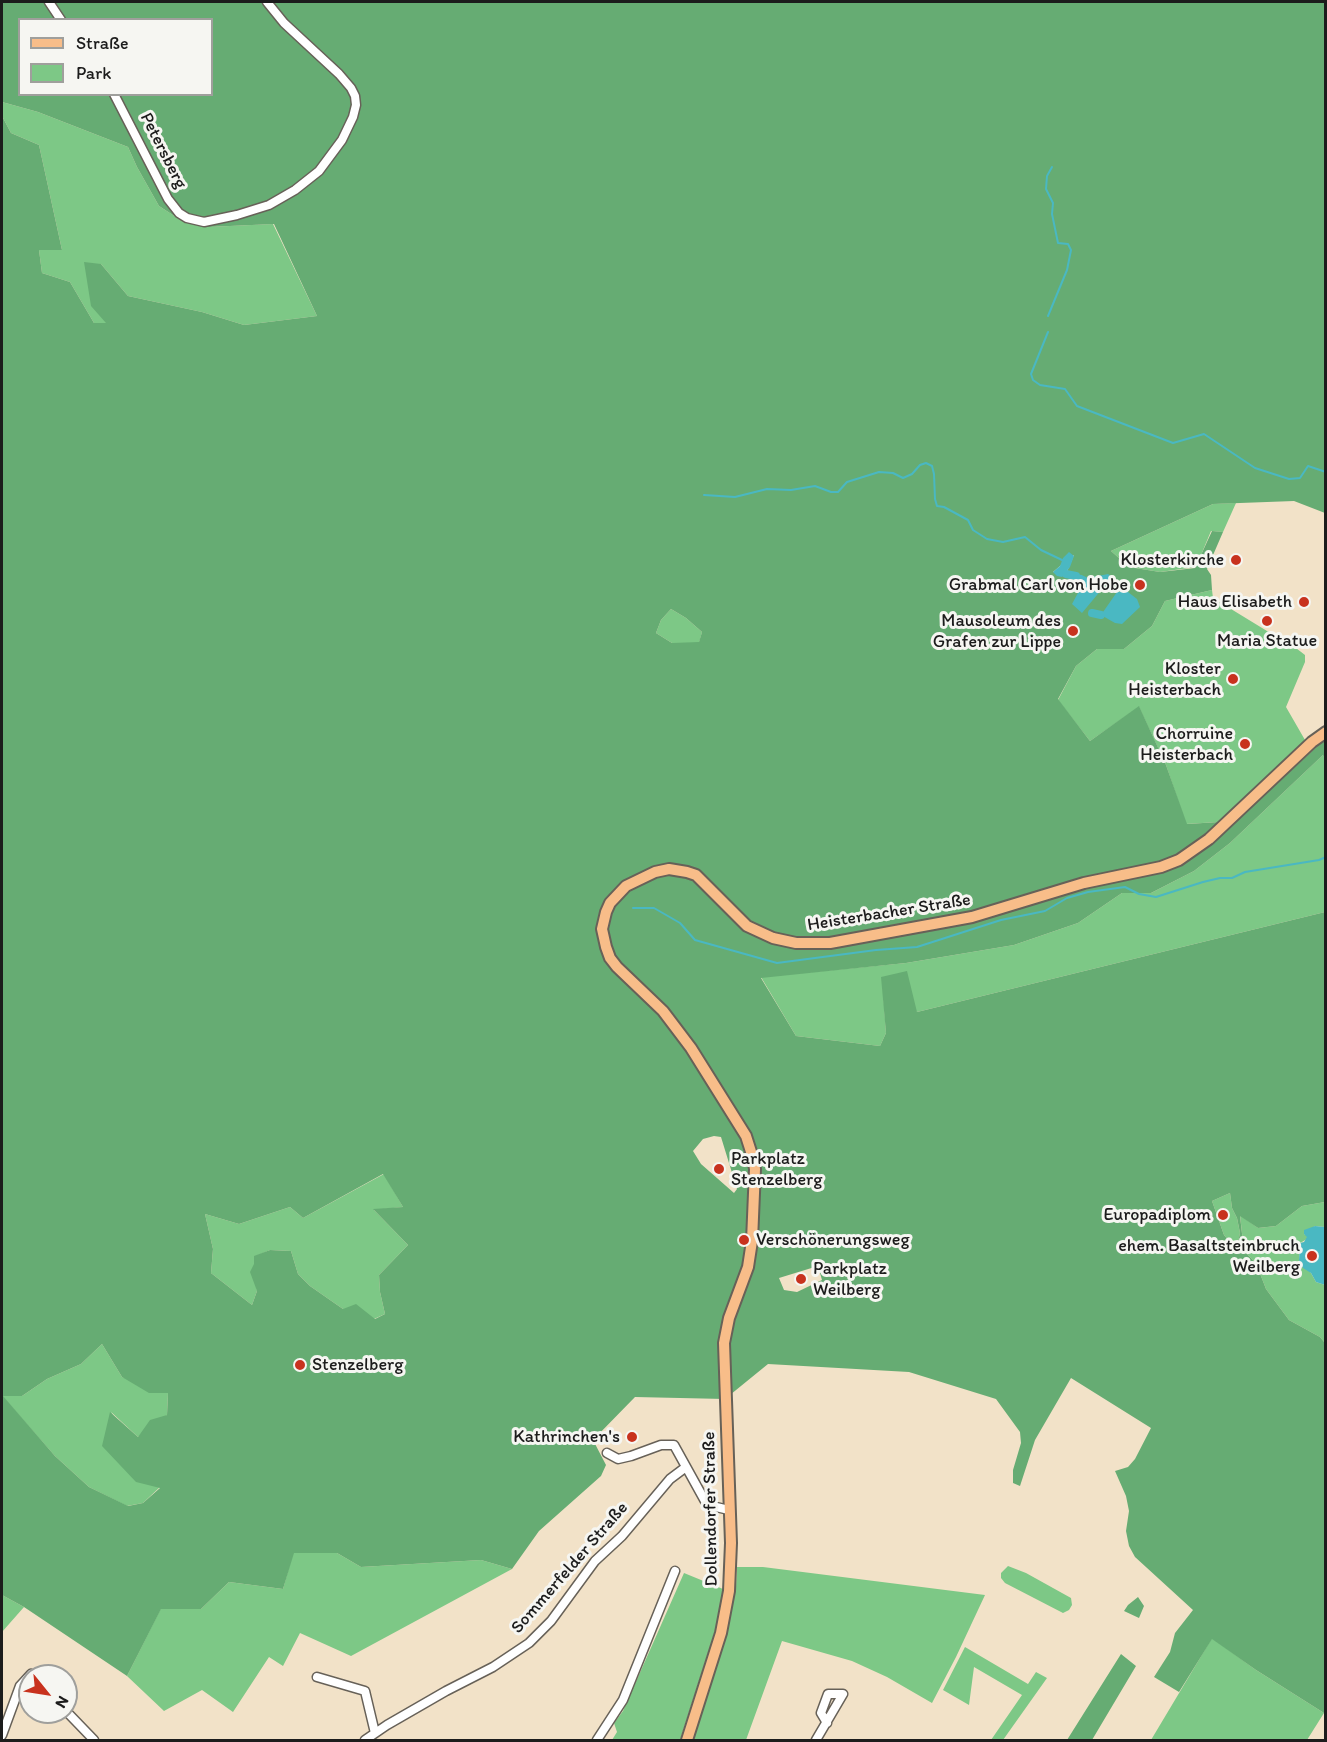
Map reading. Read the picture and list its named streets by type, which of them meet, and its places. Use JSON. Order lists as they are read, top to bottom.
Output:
{
  "streets": {
    "main road": ["Heisterbacher Straße", "Dollendorfer Straße"],
    "street": ["Petersberg", "Sommerfelder Straße"]
  },
  "crossings": [
    ["Heisterbacher Straße", "Dollendorfer Straße"]
  ],
  "places": [
    "Klosterkirche",
    "Grabmal Carl von Hobe",
    "Haus Elisabeth",
    "Maria Statue",
    "Mausoleum des Grafen zur Lippe",
    "Kloster Heisterbach",
    "Chorruine Heisterbach",
    "Parkplatz Stenzelberg",
    "Europadiplom",
    "Verschönerungsweg",
    "ehem. Basaltsteinbruch Weilberg",
    "Parkplatz Weilberg",
    "Stenzelberg",
    "Kathrinchen's"
  ],
  "legend": ["Straße", "Park"],
  "north": "bottom right"
}
